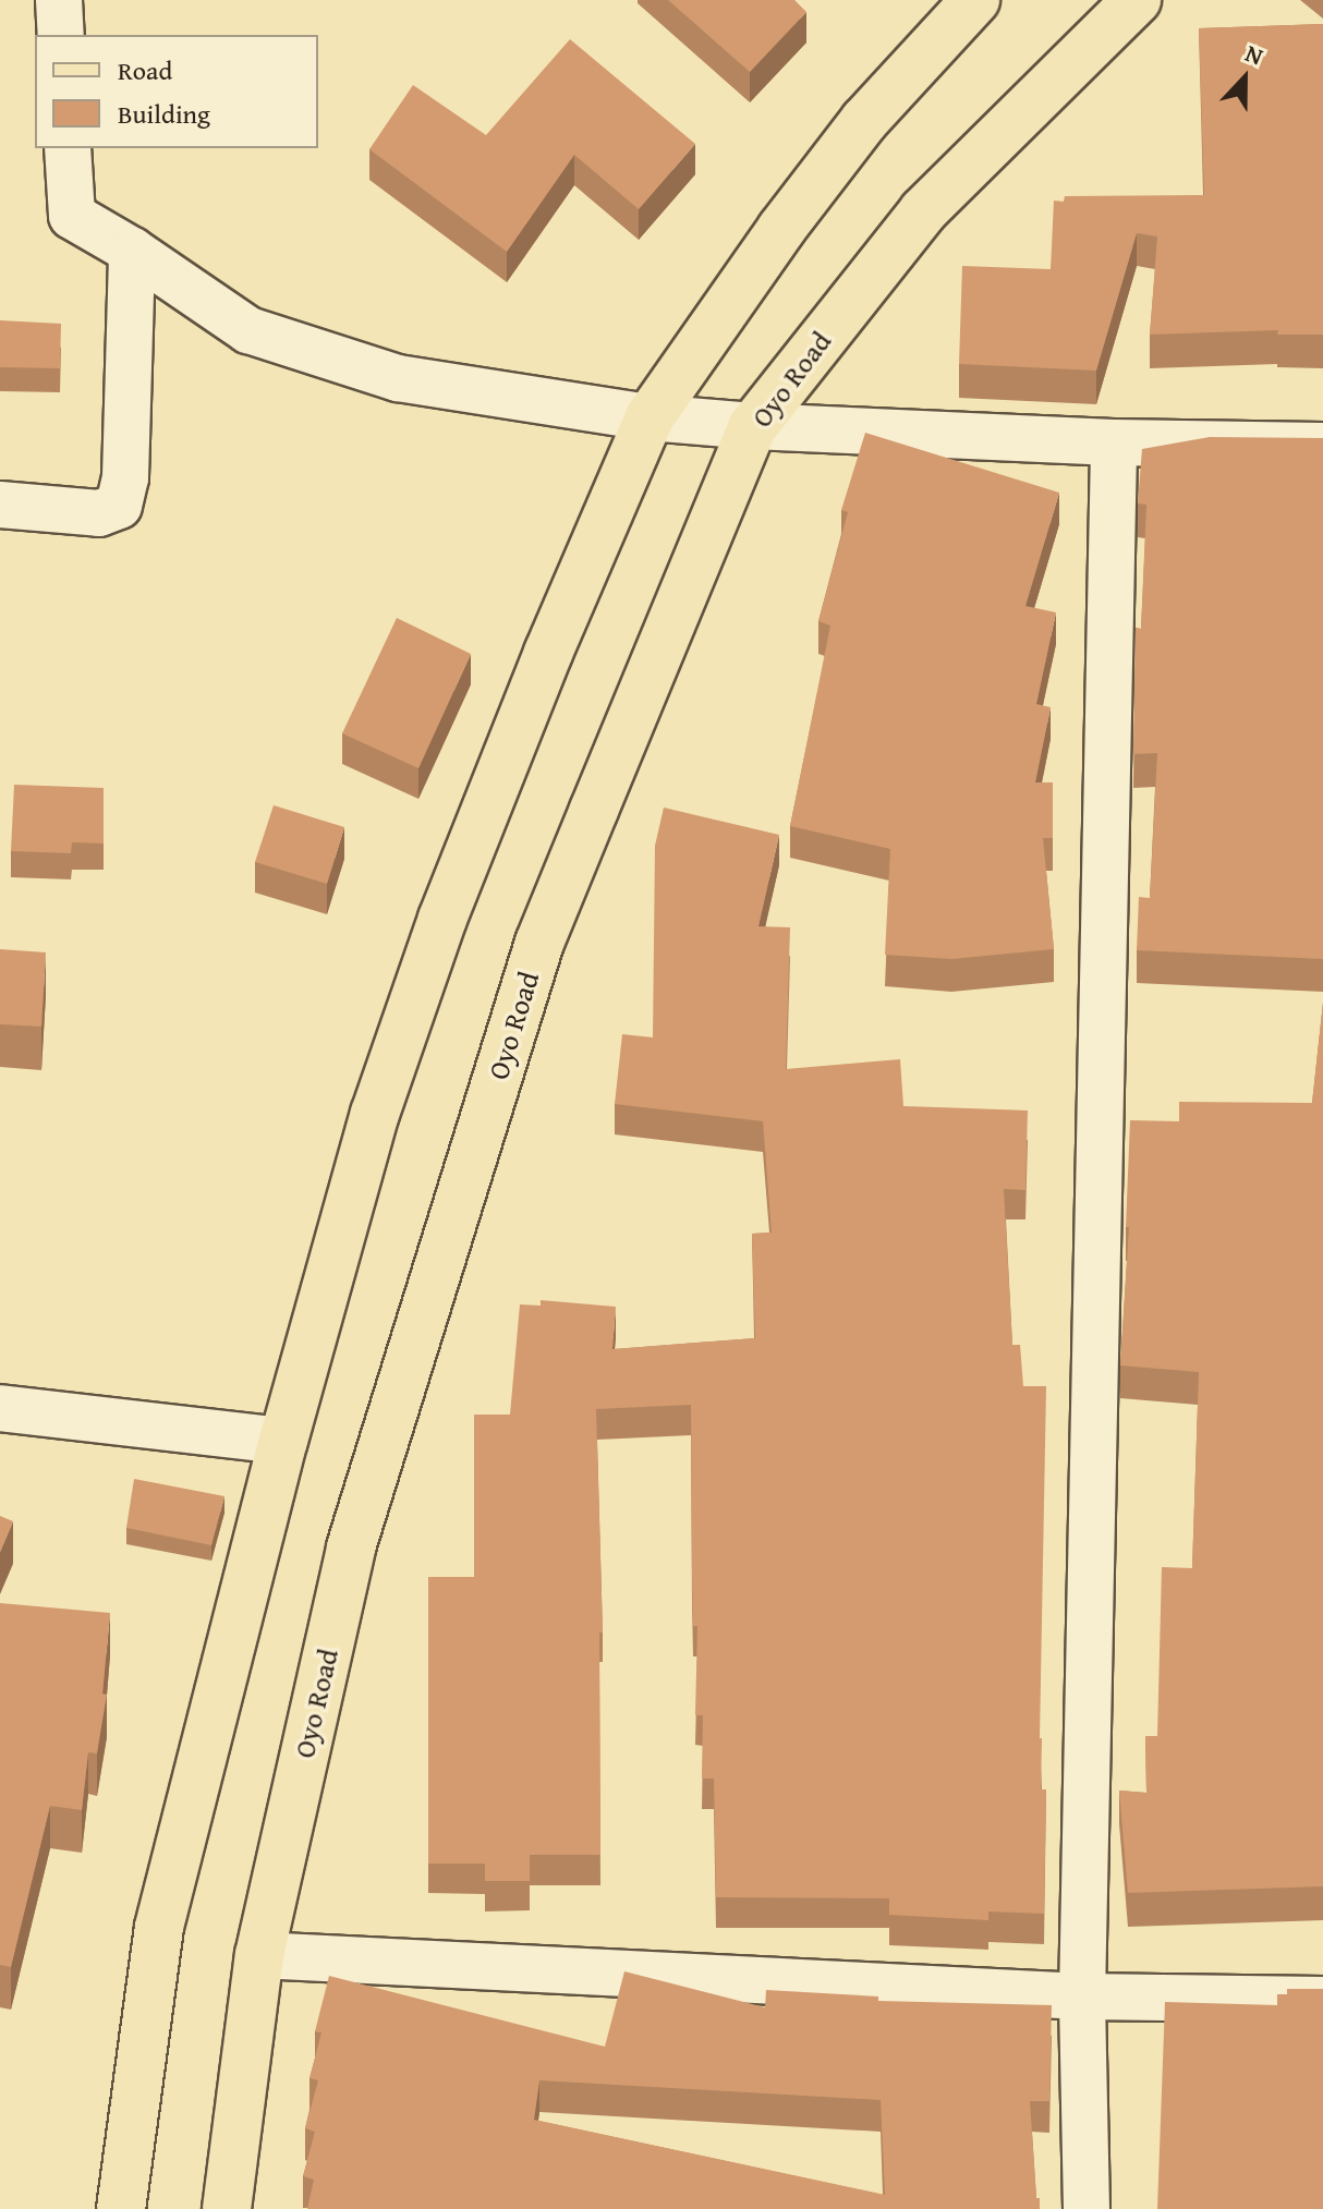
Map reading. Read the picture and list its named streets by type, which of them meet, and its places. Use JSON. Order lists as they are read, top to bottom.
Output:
{
  "streets": {
    "main road": ["Oyo Road"]
  },
  "legend": ["Road", "Building"],
  "north": "top"
}
